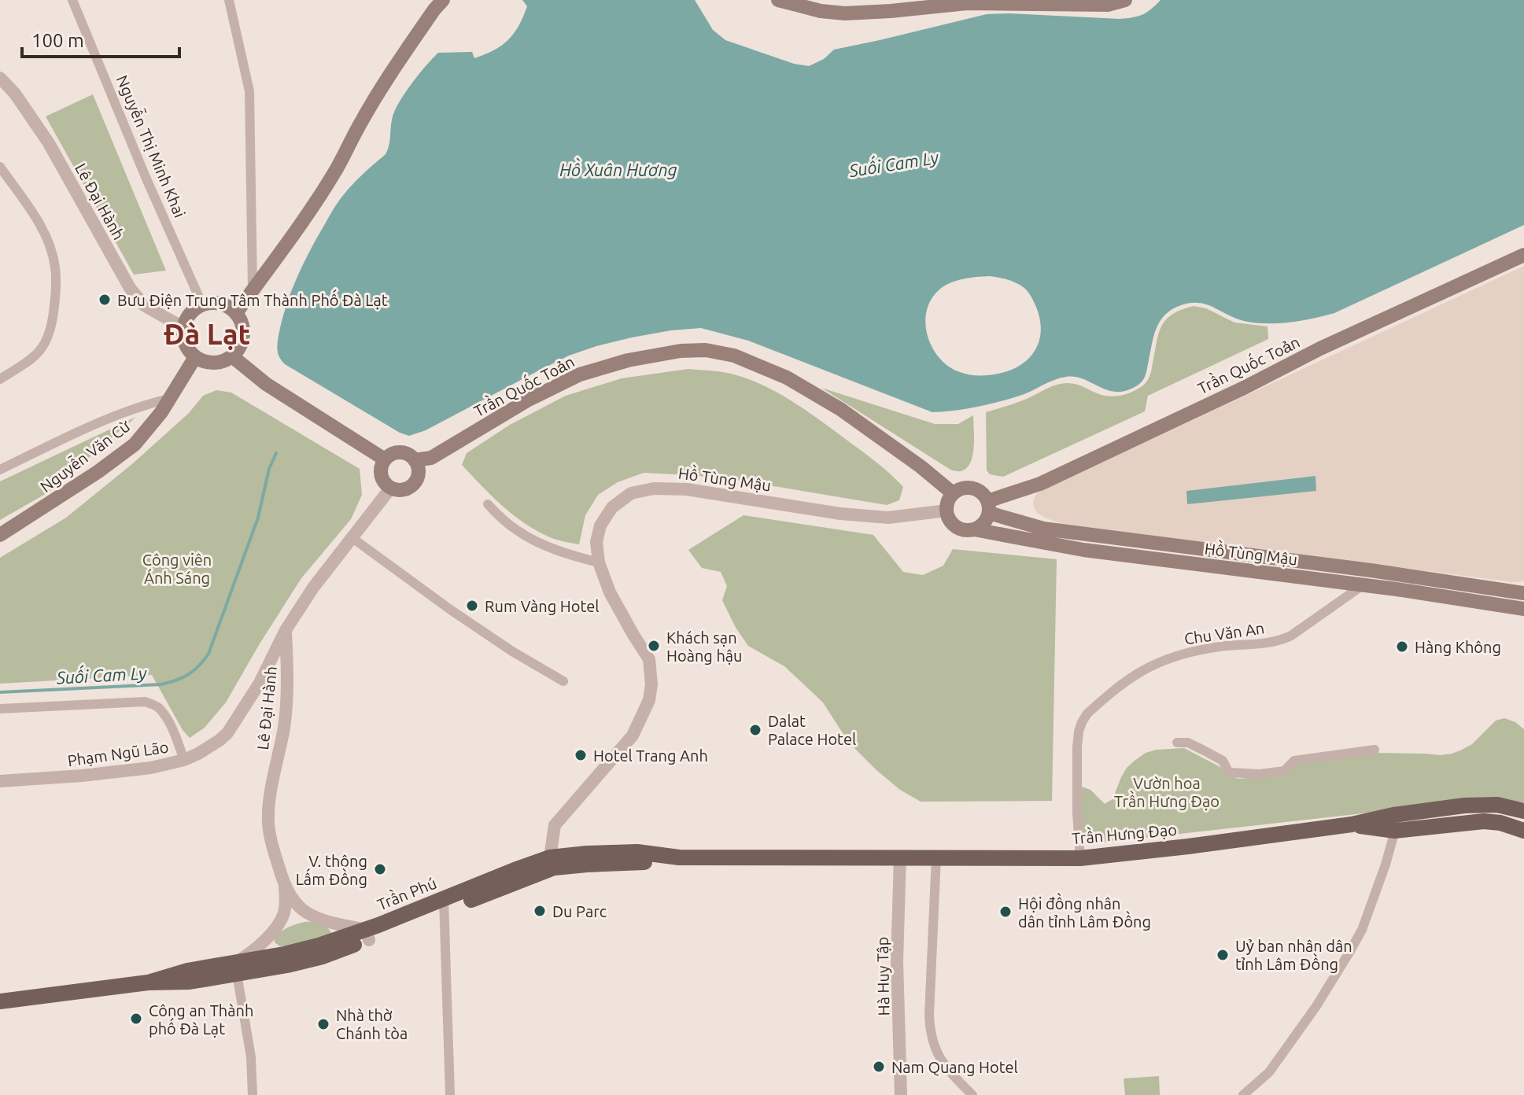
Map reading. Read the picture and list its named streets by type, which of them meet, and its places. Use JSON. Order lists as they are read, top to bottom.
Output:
{
  "streets": {
    "main road": [
      "Trần Quốc Toản",
      "Nguyễn Văn Cừ",
      "Hồ Tùng Mậu",
      "Trần Hưng Đạo",
      "Trần Phú"
    ],
    "street": [
      "Nguyễn Thị Minh Khai",
      "Lê Đại Hành",
      "Chu Văn An",
      "Phạm Ngũ Lão",
      "Hà Huy Tập"
    ]
  },
  "crossings": [
    ["Nguyễn Thị Minh Khai", "Lê Đại Hành"],
    ["Nguyễn Thị Minh Khai", "Nguyễn Văn Cừ"],
    ["Lê Đại Hành", "Nguyễn Văn Cừ"],
    ["Lê Đại Hành", "Phạm Ngũ Lão"],
    ["Lê Đại Hành", "Trần Phú"],
    ["Trần Quốc Toản", "Hồ Tùng Mậu"],
    ["Hồ Tùng Mậu", "Chu Văn An"],
    ["Hồ Tùng Mậu", "Trần Phú"],
    ["Chu Văn An", "Trần Hưng Đạo"],
    ["Trần Hưng Đạo", "Trần Phú"],
    ["Trần Hưng Đạo", "Hà Huy Tập"],
    ["Trần Phú", "Hà Huy Tập"]
  ],
  "districts": ["Đà Lạt"],
  "water": ["Suối Cam Ly", "Hồ Xuân Hương"],
  "parks": ["Công viên Ánh Sáng", "Vườn hoa Trần Hưng Đạo"],
  "places": [
    "Bưu Điện Trung Tâm Thành Phố Đà Lạt",
    "Rum Vàng Hotel",
    "Khách sạn Hoàng hậu",
    "Hàng Không",
    "Dalat Palace Hotel",
    "Hotel Trang Anh",
    "V. thông Lấm Đồng",
    "Du Parc",
    "Hội đồng nhân dân tỉnh Lâm Đồng",
    "Uỷ ban nhân dân tỉnh Lâm Đồng",
    "Công an Thành phố Đà Lạt",
    "Nhà thờ Chánh tòa",
    "Nam Quang Hotel"
  ],
  "scale_bar": "100 m"
}
